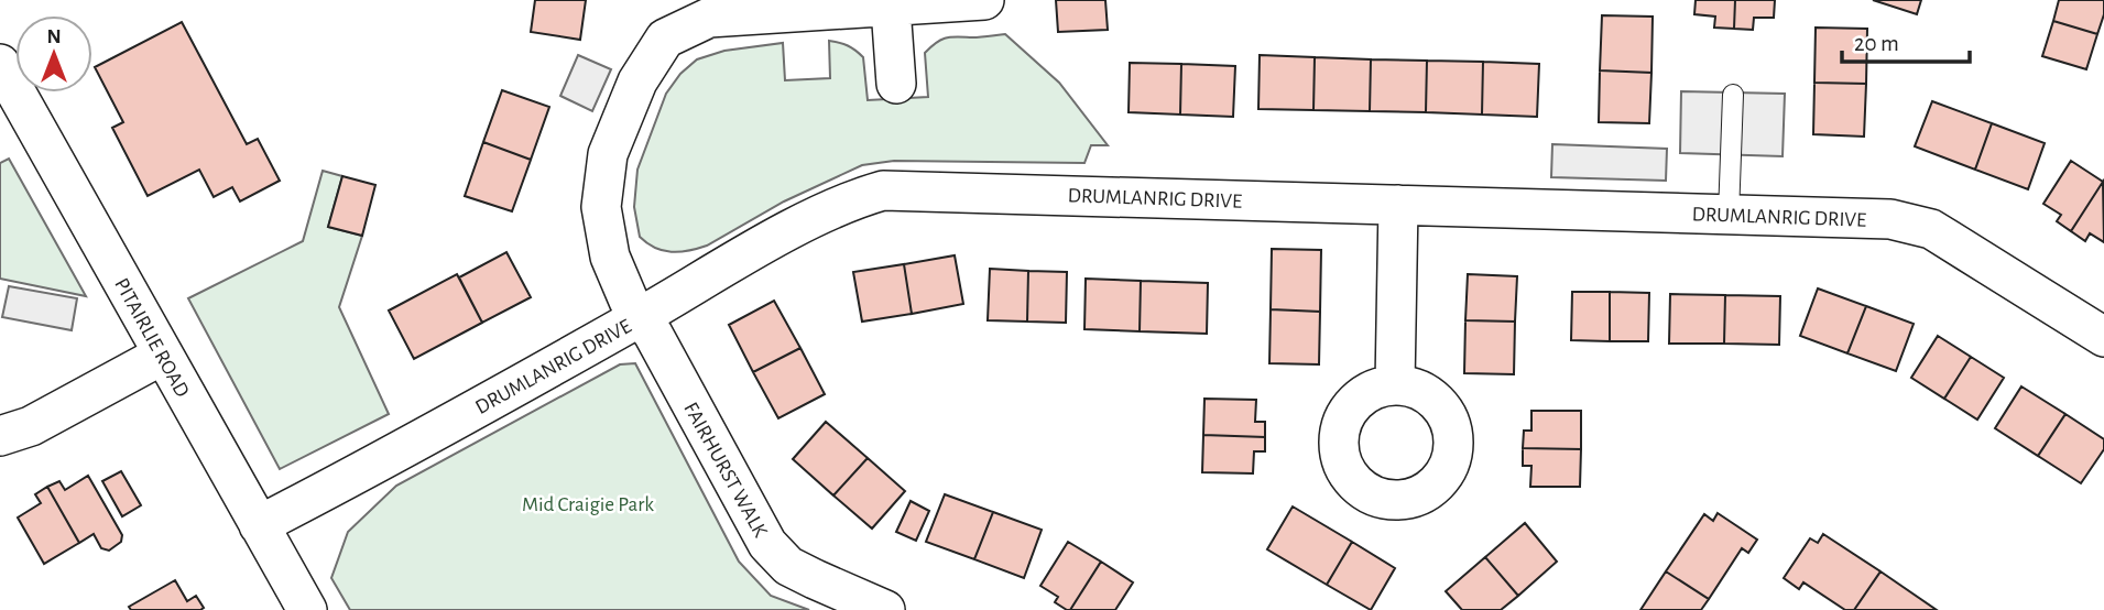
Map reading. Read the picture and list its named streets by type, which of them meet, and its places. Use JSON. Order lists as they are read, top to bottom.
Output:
{
  "streets": {
    "street": ["DRUMLANRIG DRIVE", "PITAIRLIE ROAD", "FAIRHURST WALK"]
  },
  "crossings": [
    ["DRUMLANRIG DRIVE", "PITAIRLIE ROAD"],
    ["DRUMLANRIG DRIVE", "FAIRHURST WALK"]
  ],
  "parks": ["Mid Craigie Park"],
  "scale_bar": "20 m",
  "north": "top"
}
